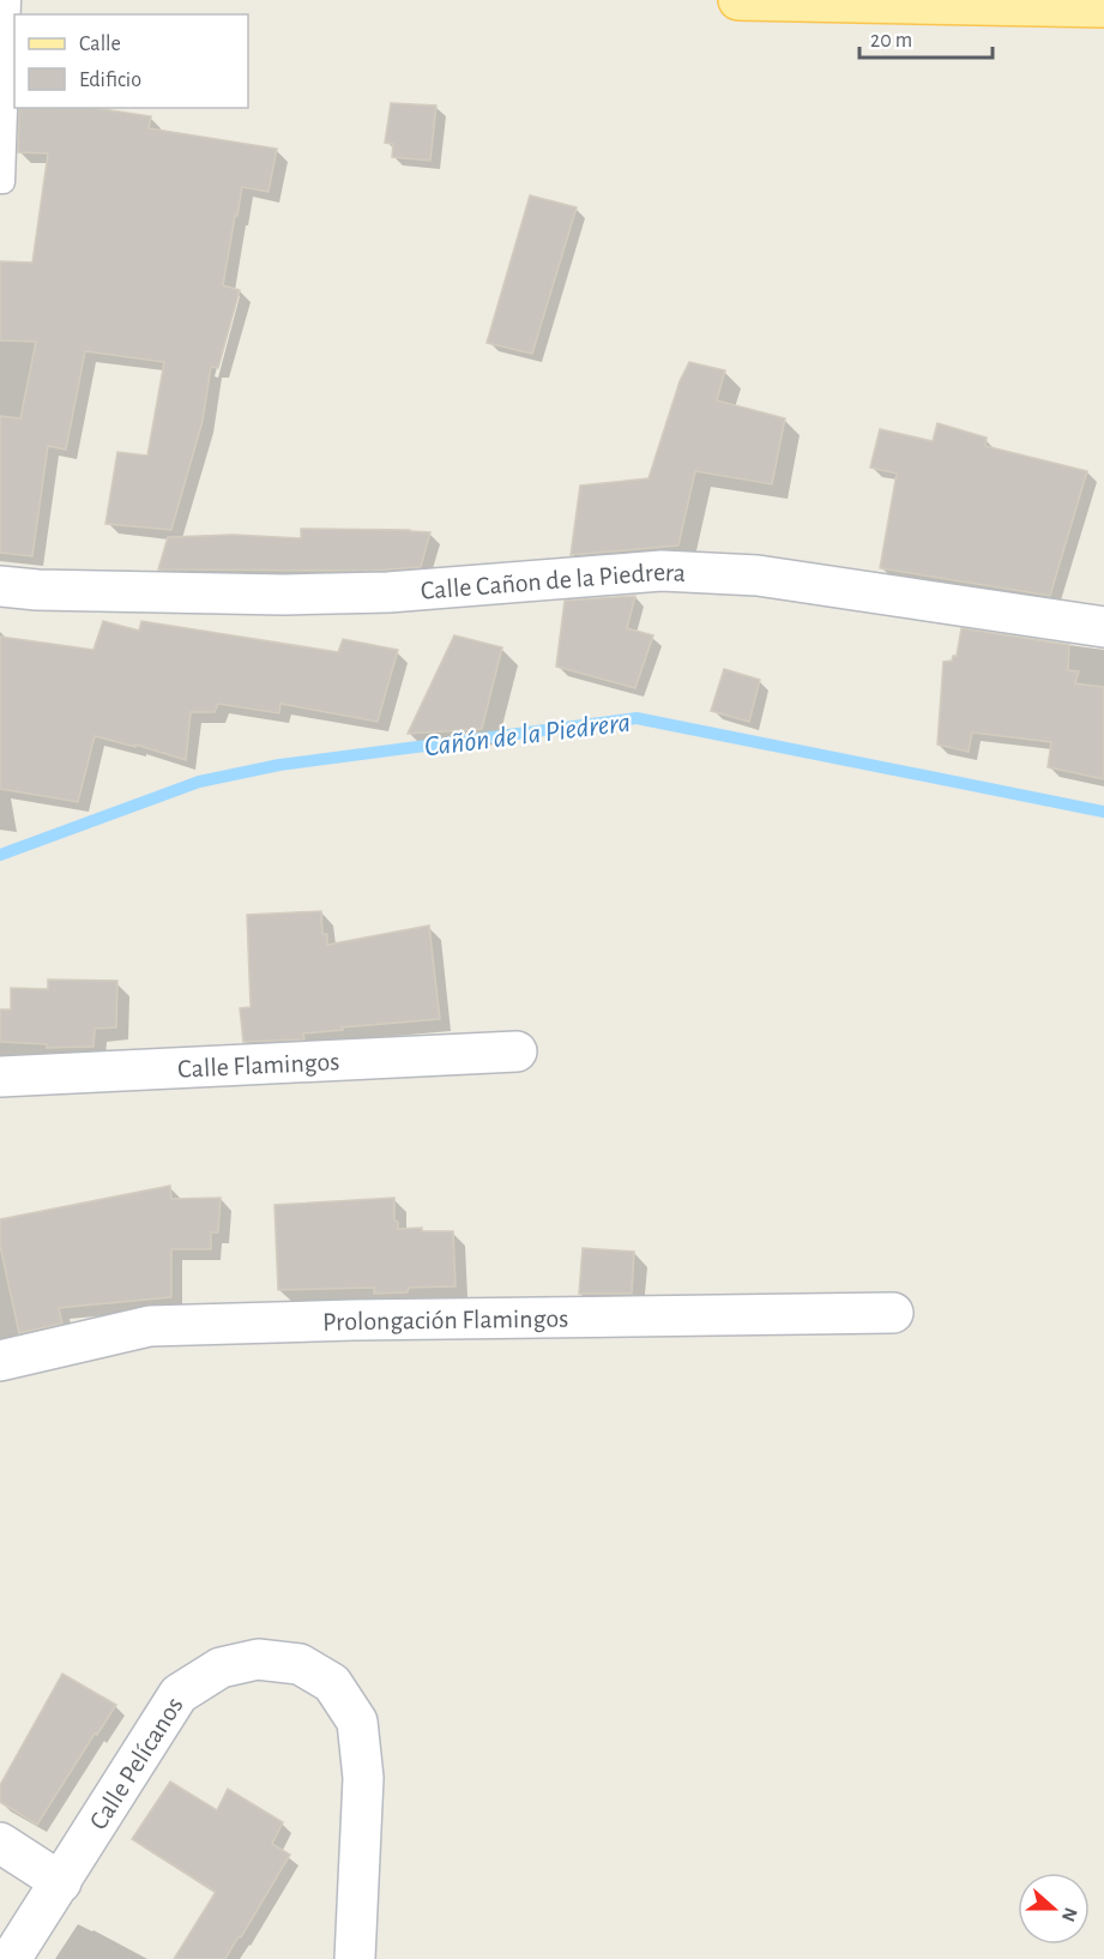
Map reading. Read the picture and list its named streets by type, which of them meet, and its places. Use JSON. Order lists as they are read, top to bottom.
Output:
{
  "streets": {
    "street": [
      "Calle Cañon de la Piedrera",
      "Calle Flamingos",
      "Prolongación Flamingos",
      "Calle Pelícanos"
    ]
  },
  "water": ["Cañón de la Piedrera"],
  "legend": ["Calle", "Edificio"],
  "scale_bar": "20 m",
  "north": "right"
}
